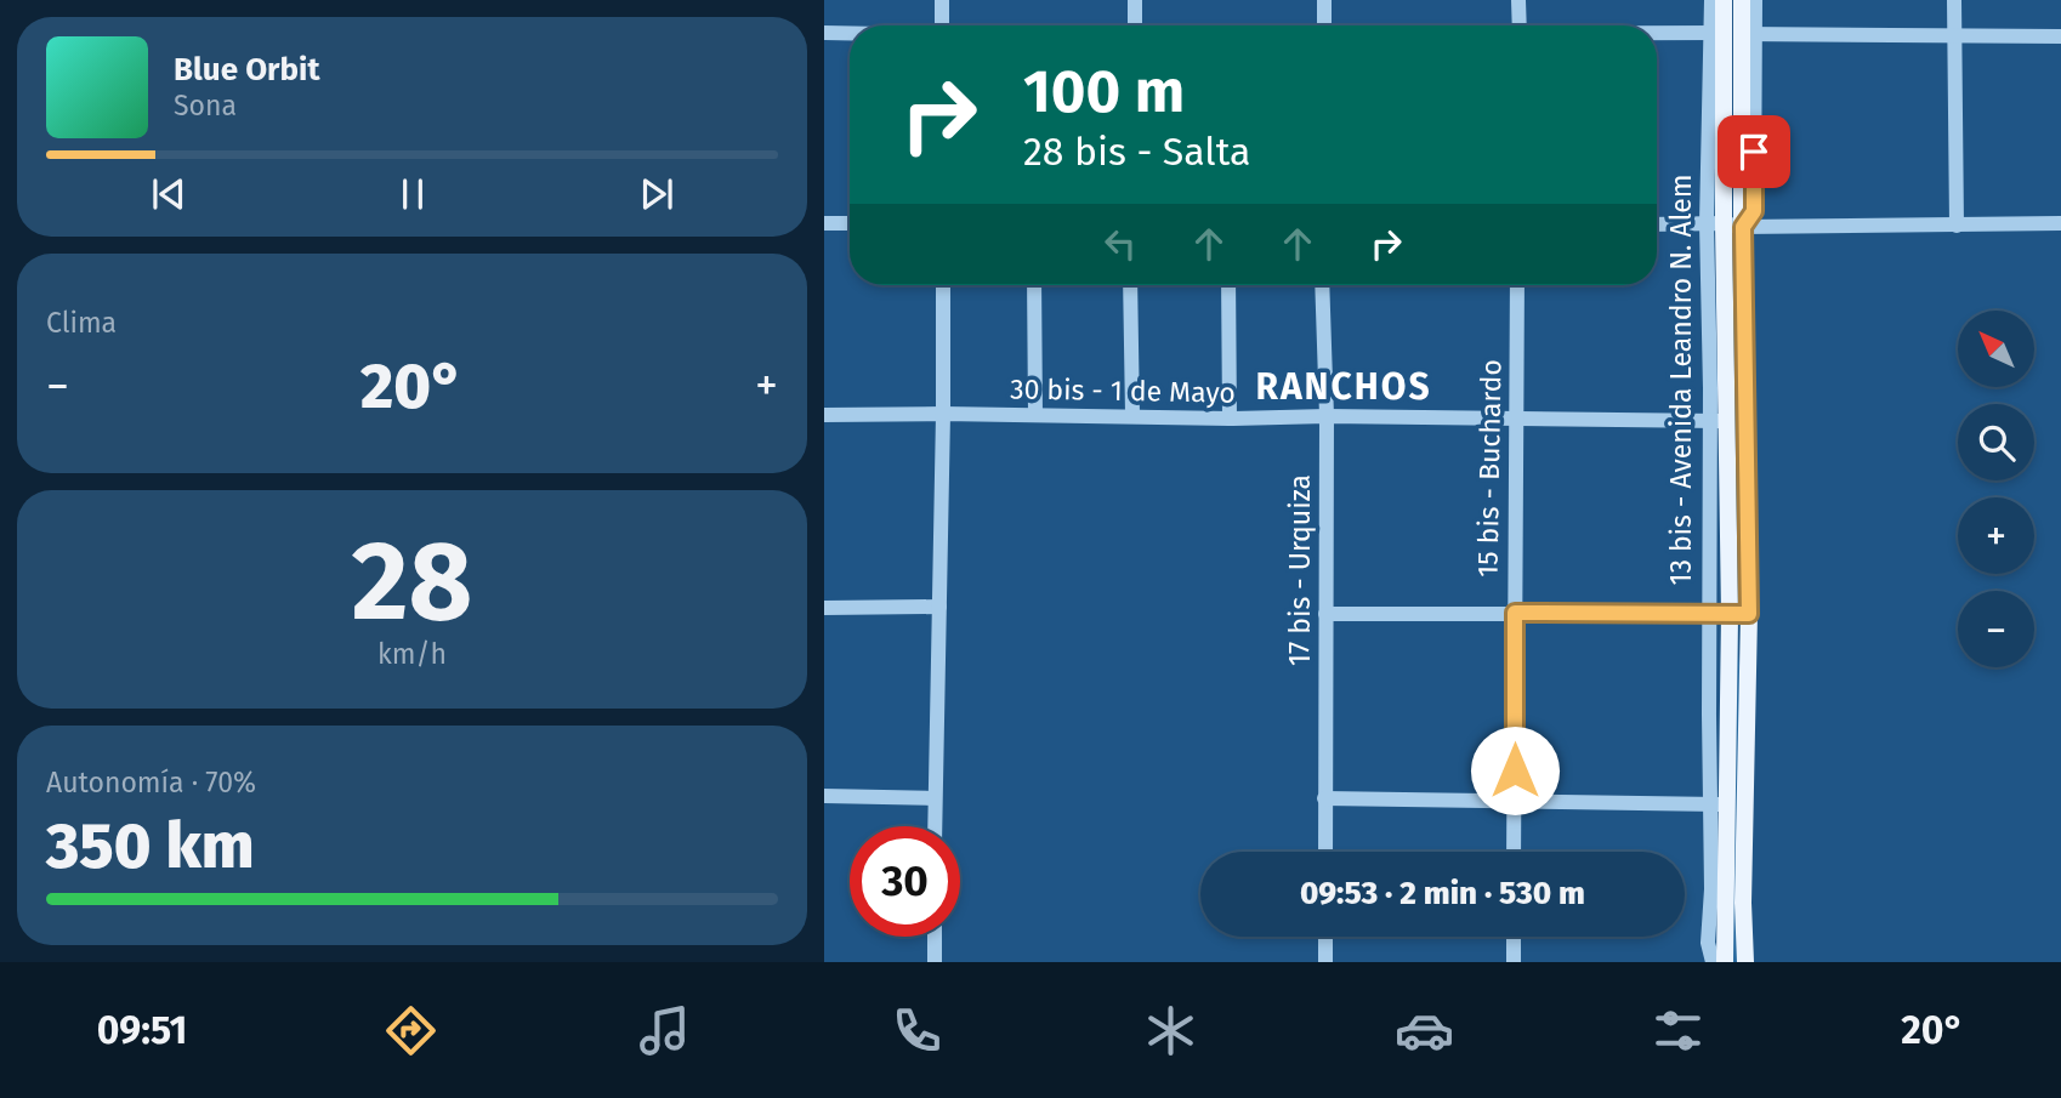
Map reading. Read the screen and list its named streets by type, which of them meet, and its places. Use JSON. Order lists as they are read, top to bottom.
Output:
{
  "streets": {
    "main road": ["13 bis - Avenida Leandro N. Alem"],
    "street": ["30 bis - 1 de Mayo", "15 bis - Buchardo", "17 bis - Urquiza"]
  },
  "crossings": [
    ["13 bis - Avenida Leandro N. Alem", "30 bis - 1 de Mayo"],
    ["30 bis - 1 de Mayo", "15 bis - Buchardo"],
    ["30 bis - 1 de Mayo", "17 bis - Urquiza"]
  ],
  "districts": ["RANCHOS"],
  "north": "top left",
  "page": {
    "turn": ["100 m", "28 bis - Salta"],
    "song": ["Blue Orbit", "Sona"],
    "tile": [
      "Clima",
      ["28", "km/h"],
      ["Autonomía · 70%", "350 km"]
    ],
    "map_buttons": ["+", "−"],
    "heat": ["−", "20°", "+"],
    "limit": "30",
    "trip": "09:53 · 2 min · 530 m",
    "tabs": ["09:51", "20°"]
  }
}
